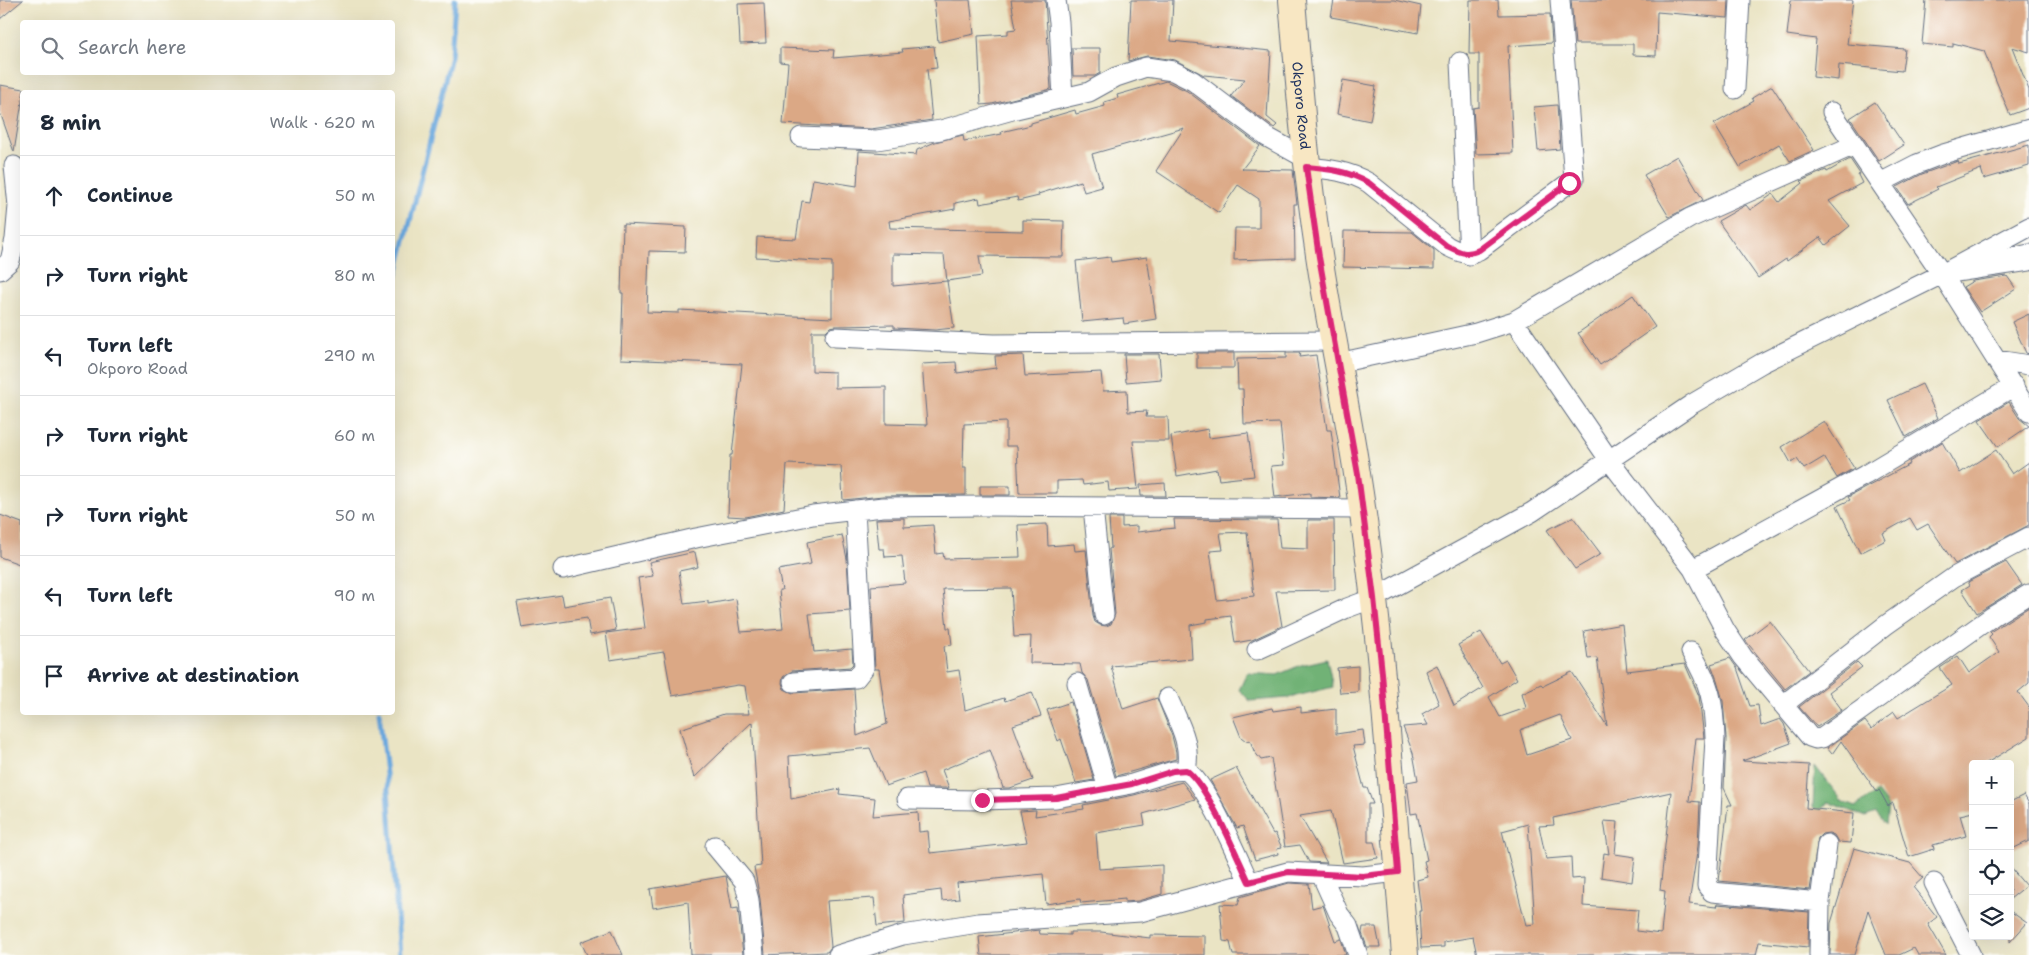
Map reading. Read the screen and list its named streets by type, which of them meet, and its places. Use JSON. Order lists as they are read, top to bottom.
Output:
{
  "streets": {
    "main road": ["Okporo Road"]
  },
  "page": {
    "search": "Search here",
    "heading": ["8 min", "Walk · 620 m"],
    "list": [
      ["Continue", "50 m"],
      ["Turn right", "80 m"],
      ["Turn left", "Okporo Road", "290 m"],
      ["Turn right", "60 m"],
      ["Turn right", "50 m"],
      ["Turn left", "90 m"],
      "Arrive at destination"
    ],
    "map_buttons": ["+", "−"]
  }
}
